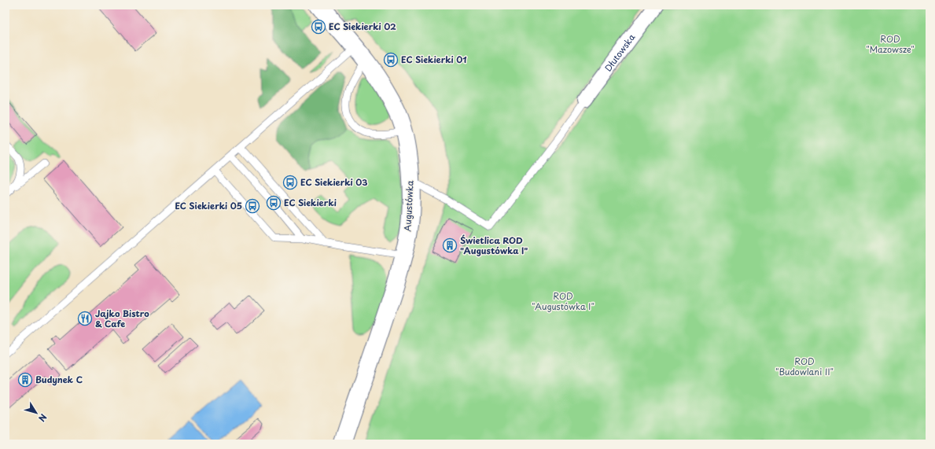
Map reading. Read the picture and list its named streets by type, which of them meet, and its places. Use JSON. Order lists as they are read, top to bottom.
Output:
{
  "streets": {
    "street": ["Dłutowska", "Augustówka"]
  },
  "parks": ["ROD \"Mazowsze\"", "ROD \"Augustówka I\"", "ROD \"Budowlani II\""],
  "places": {
    "bus stop": [
      "EC Siekierki 02",
      "EC Siekierki 01",
      "EC Siekierki 03",
      "EC Siekierki",
      "EC Siekierki 05"
    ],
    "building": ["Świetlica ROD \"Augustówka I\"", "Budynek C"],
    "restaurant": ["Jajko Bistro & Cafe"]
  },
  "north": "bottom right"
}
